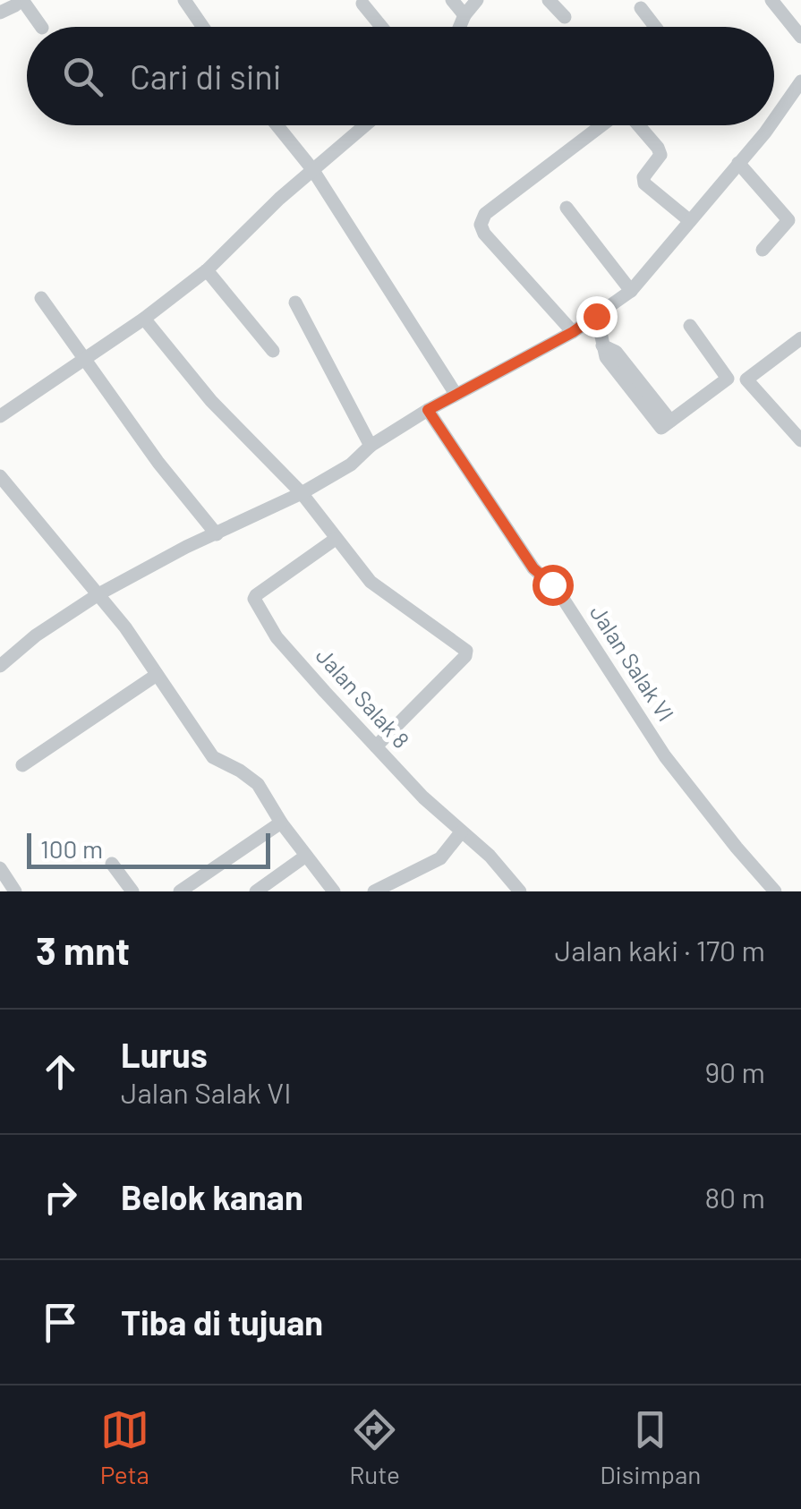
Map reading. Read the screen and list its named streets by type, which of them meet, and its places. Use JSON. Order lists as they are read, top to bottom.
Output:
{
  "streets": {
    "street": ["Jalan Salak VI", "Jalan Salak 8"]
  },
  "scale_bar": "100 m",
  "page": {
    "search": "Cari di sini",
    "scale": "100 m",
    "heading": ["3 mnt", "Jalan kaki · 170 m"],
    "list": [
      ["Lurus", "Jalan Salak VI", "90 m"],
      ["Belok kanan", "80 m"],
      "Tiba di tujuan"
    ],
    "nav": ["Peta", "Rute", "Disimpan"]
  }
}
